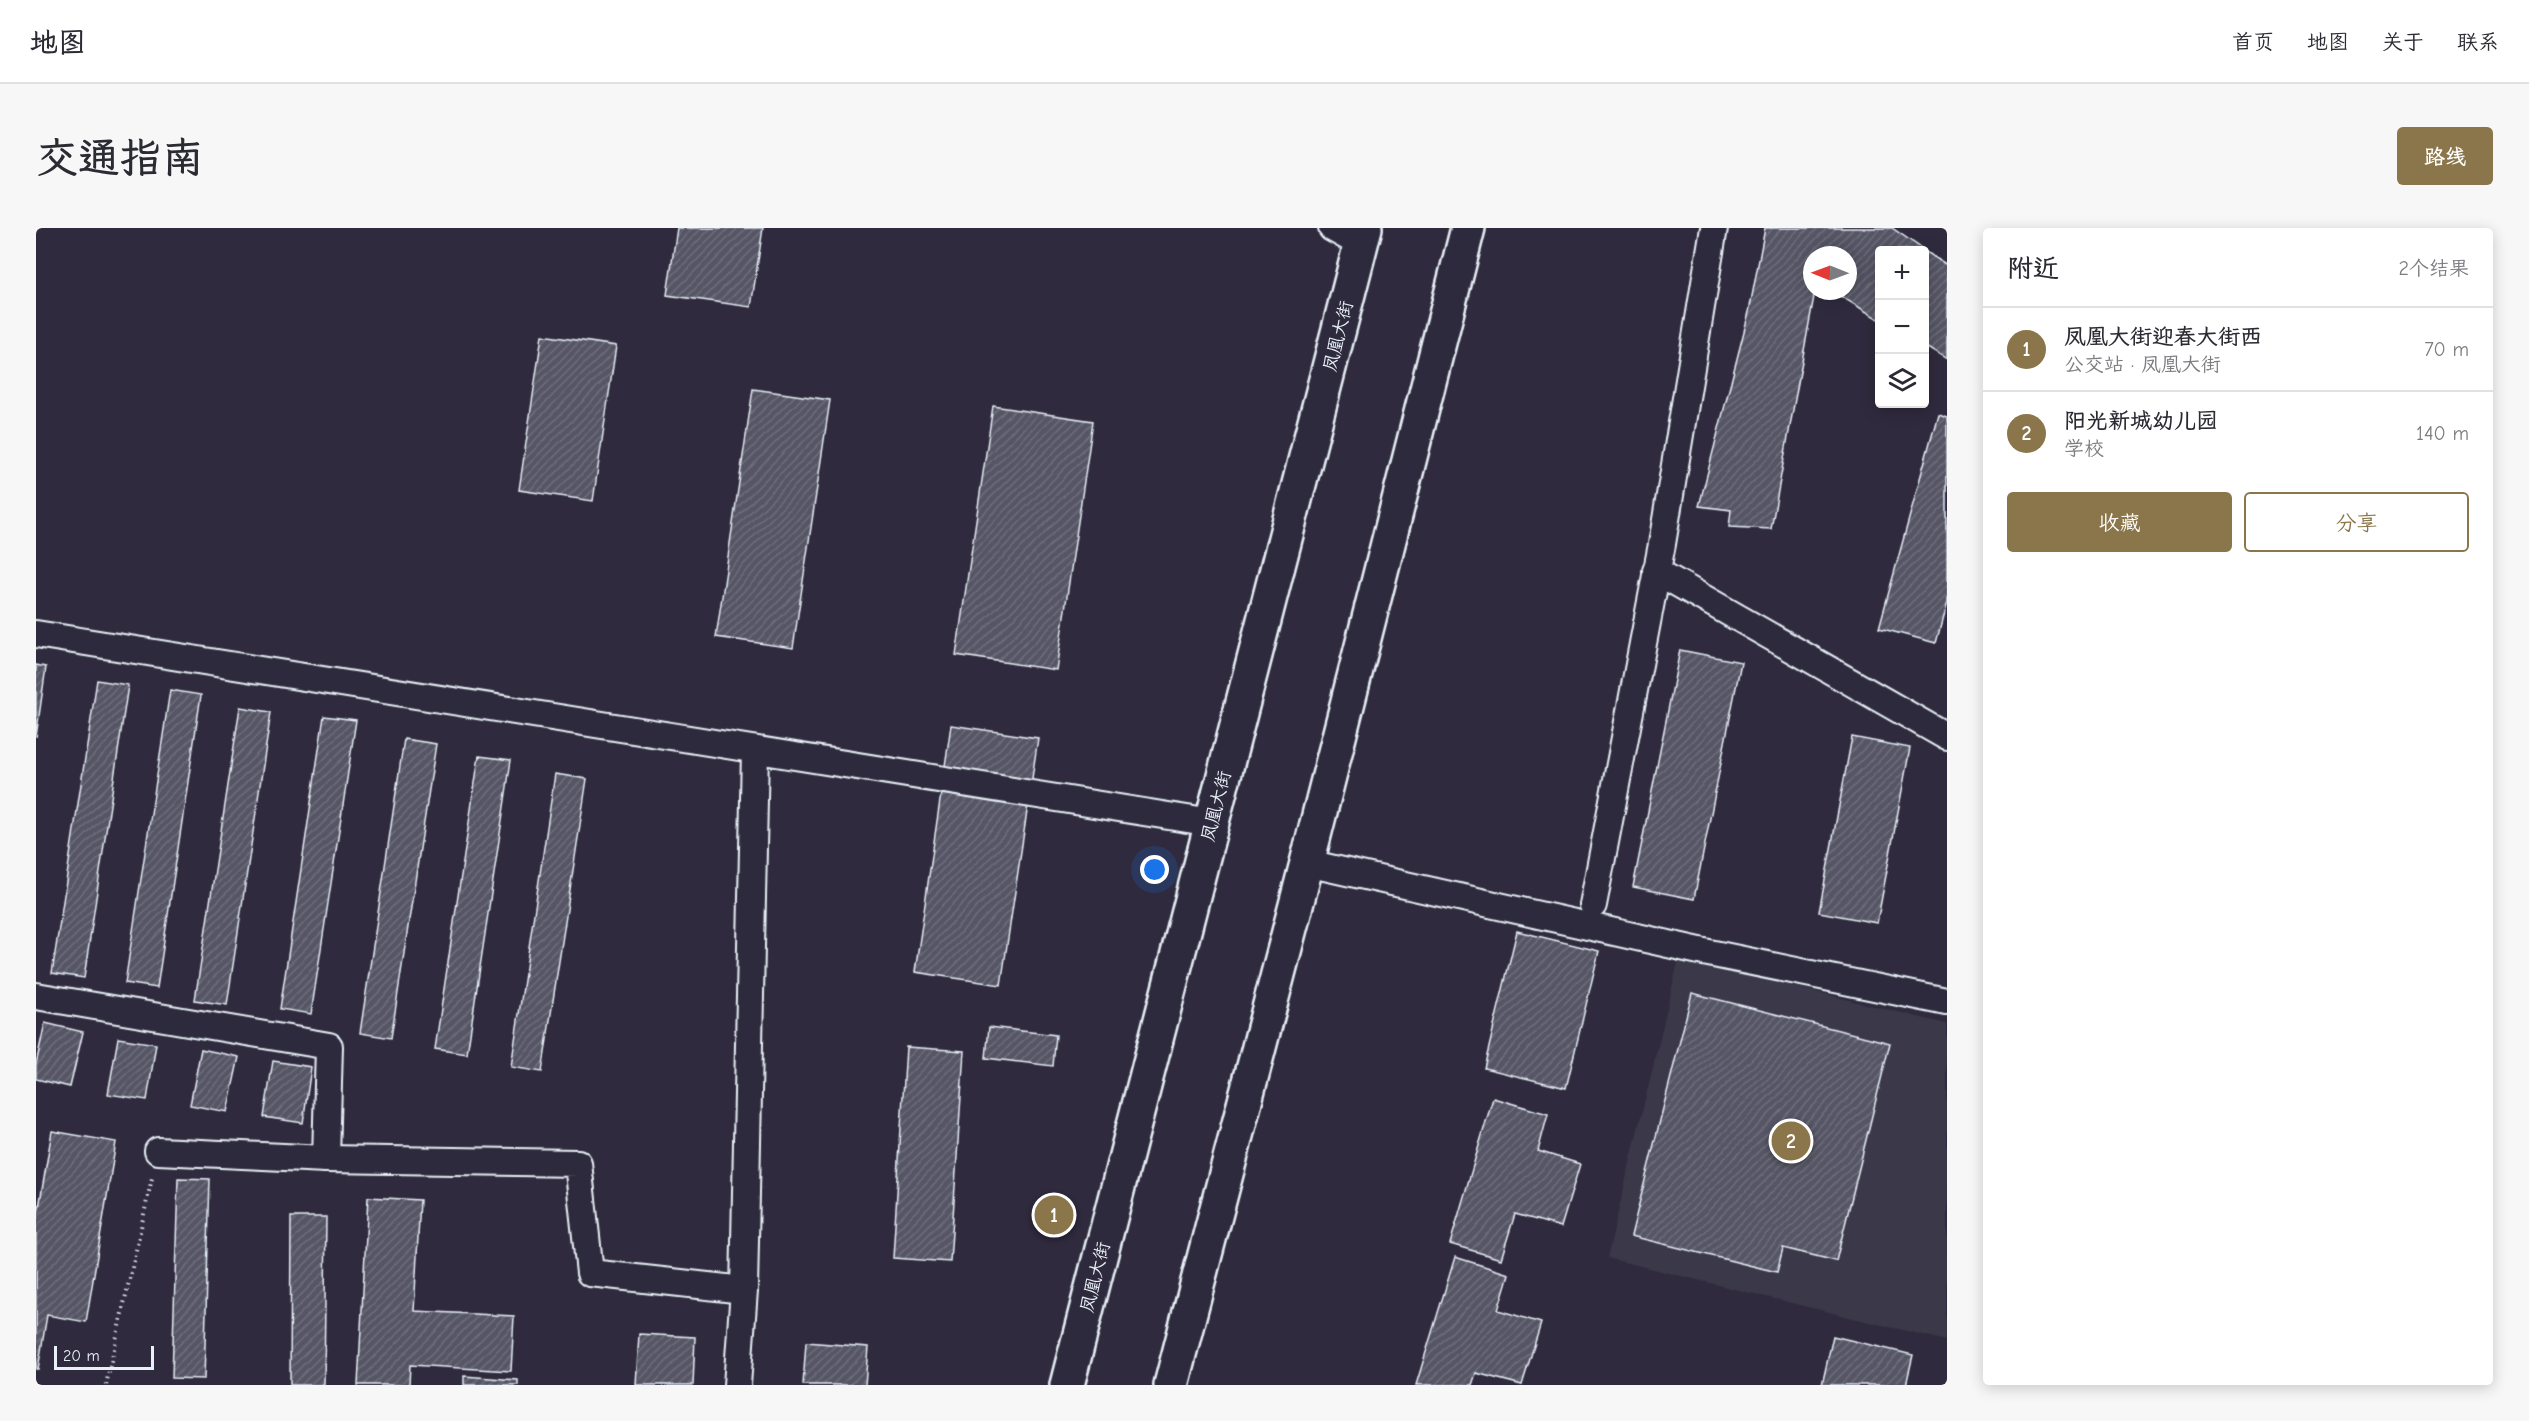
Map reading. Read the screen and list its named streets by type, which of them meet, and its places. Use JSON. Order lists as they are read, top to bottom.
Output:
{
  "streets": {
    "main road": ["凤凰大街"]
  },
  "scale_bar": "20 m",
  "north": "left",
  "page": {
    "header": "地图",
    "nav": [
      "首页",
      "地图",
      "关于",
      "联系"
    ],
    "buttons": [
      "路线",
      ["收藏", "分享"]
    ],
    "title": "交通指南",
    "heading": ["附近", "2个结果"],
    "map_buttons": ["+", "−"],
    "list": [
      {
        "mark": "1",
        "name": "凤凰大街迎春大街西",
        "note": "公交站 · 凤凰大街",
        "value": "70 m"
      },
      {
        "mark": "2",
        "name": "阳光新城幼儿园",
        "note": "学校",
        "value": "140 m"
      }
    ],
    "pins": ["2", "1"],
    "scale": "20 m"
  }
}
